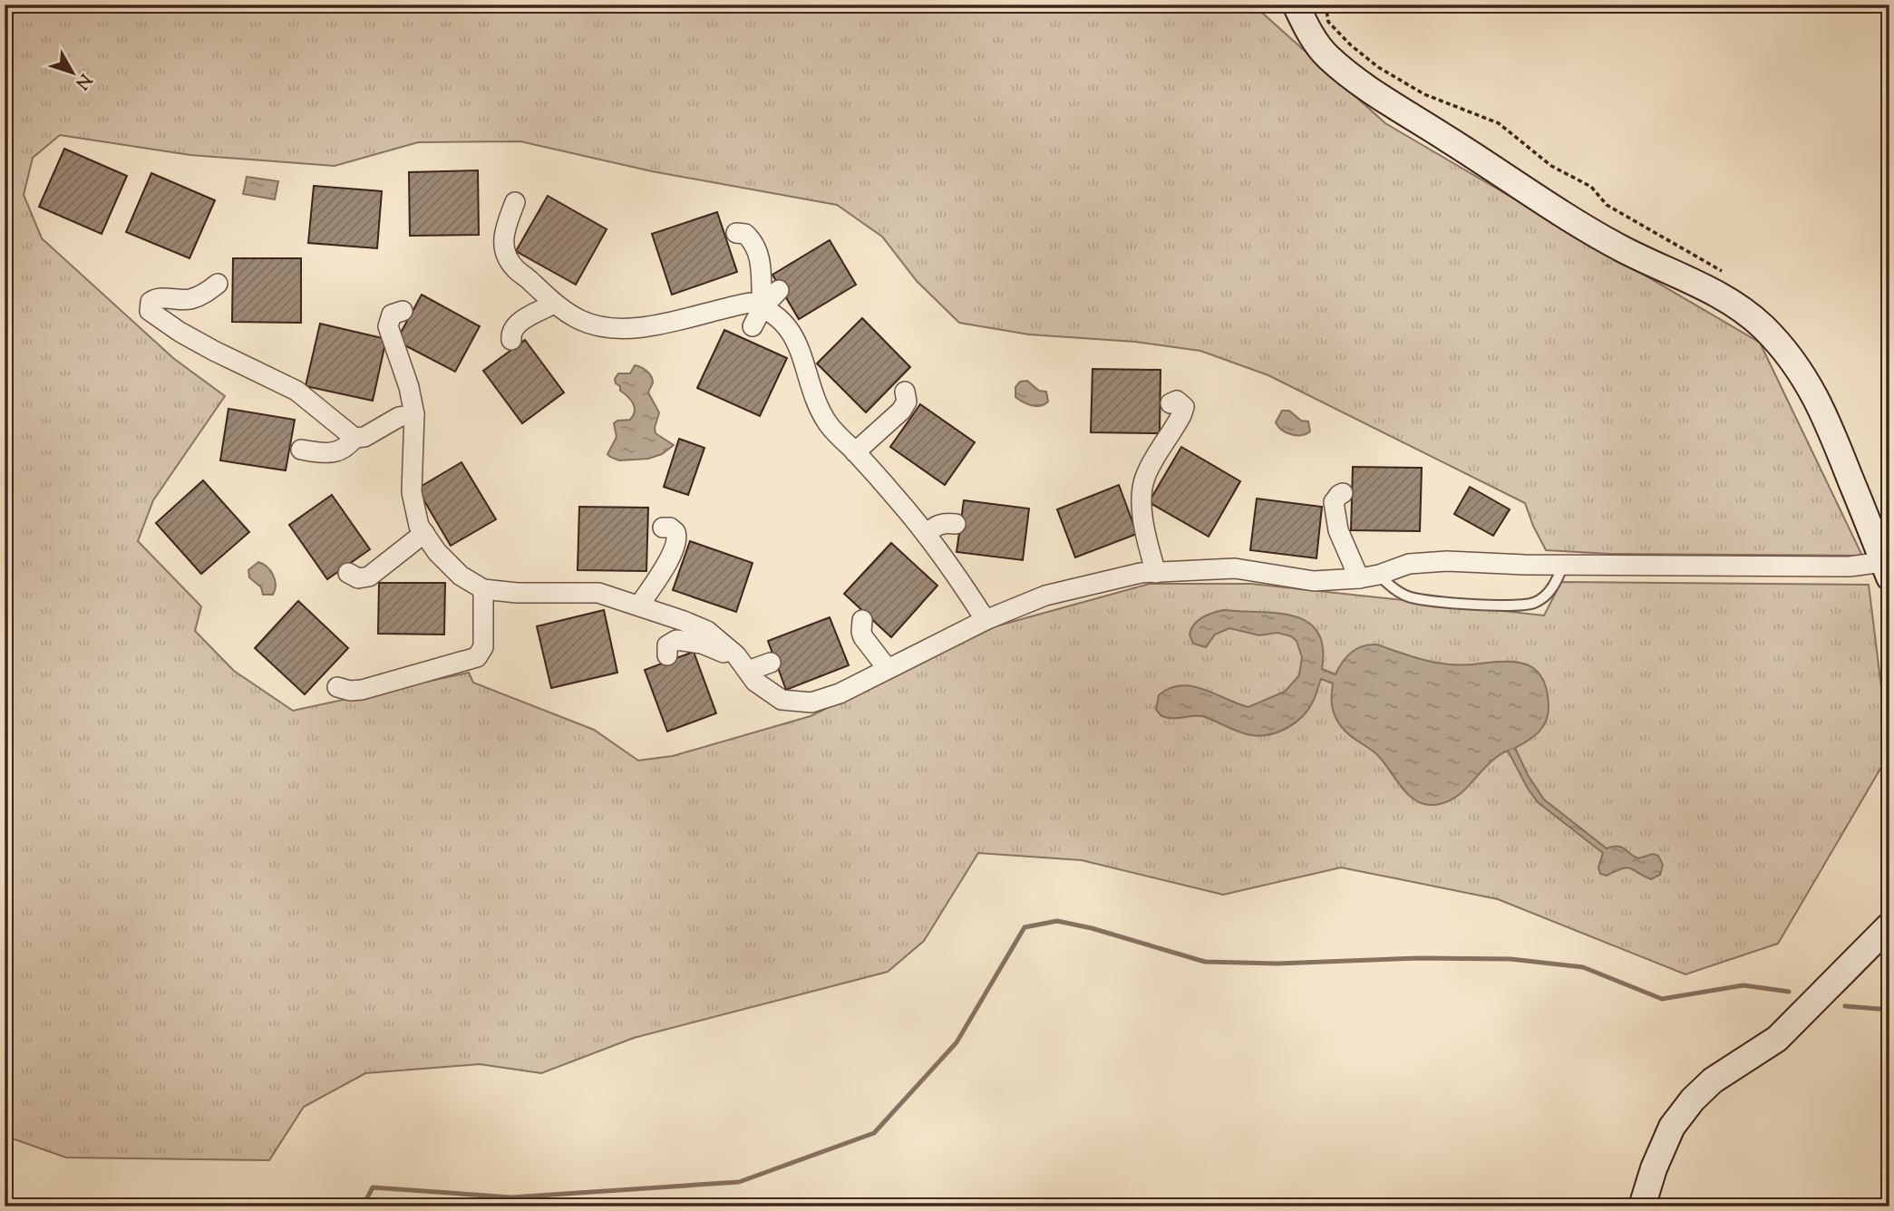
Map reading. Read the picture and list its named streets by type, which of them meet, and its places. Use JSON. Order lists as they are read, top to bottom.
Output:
{
  "north": "bottom right"
}
